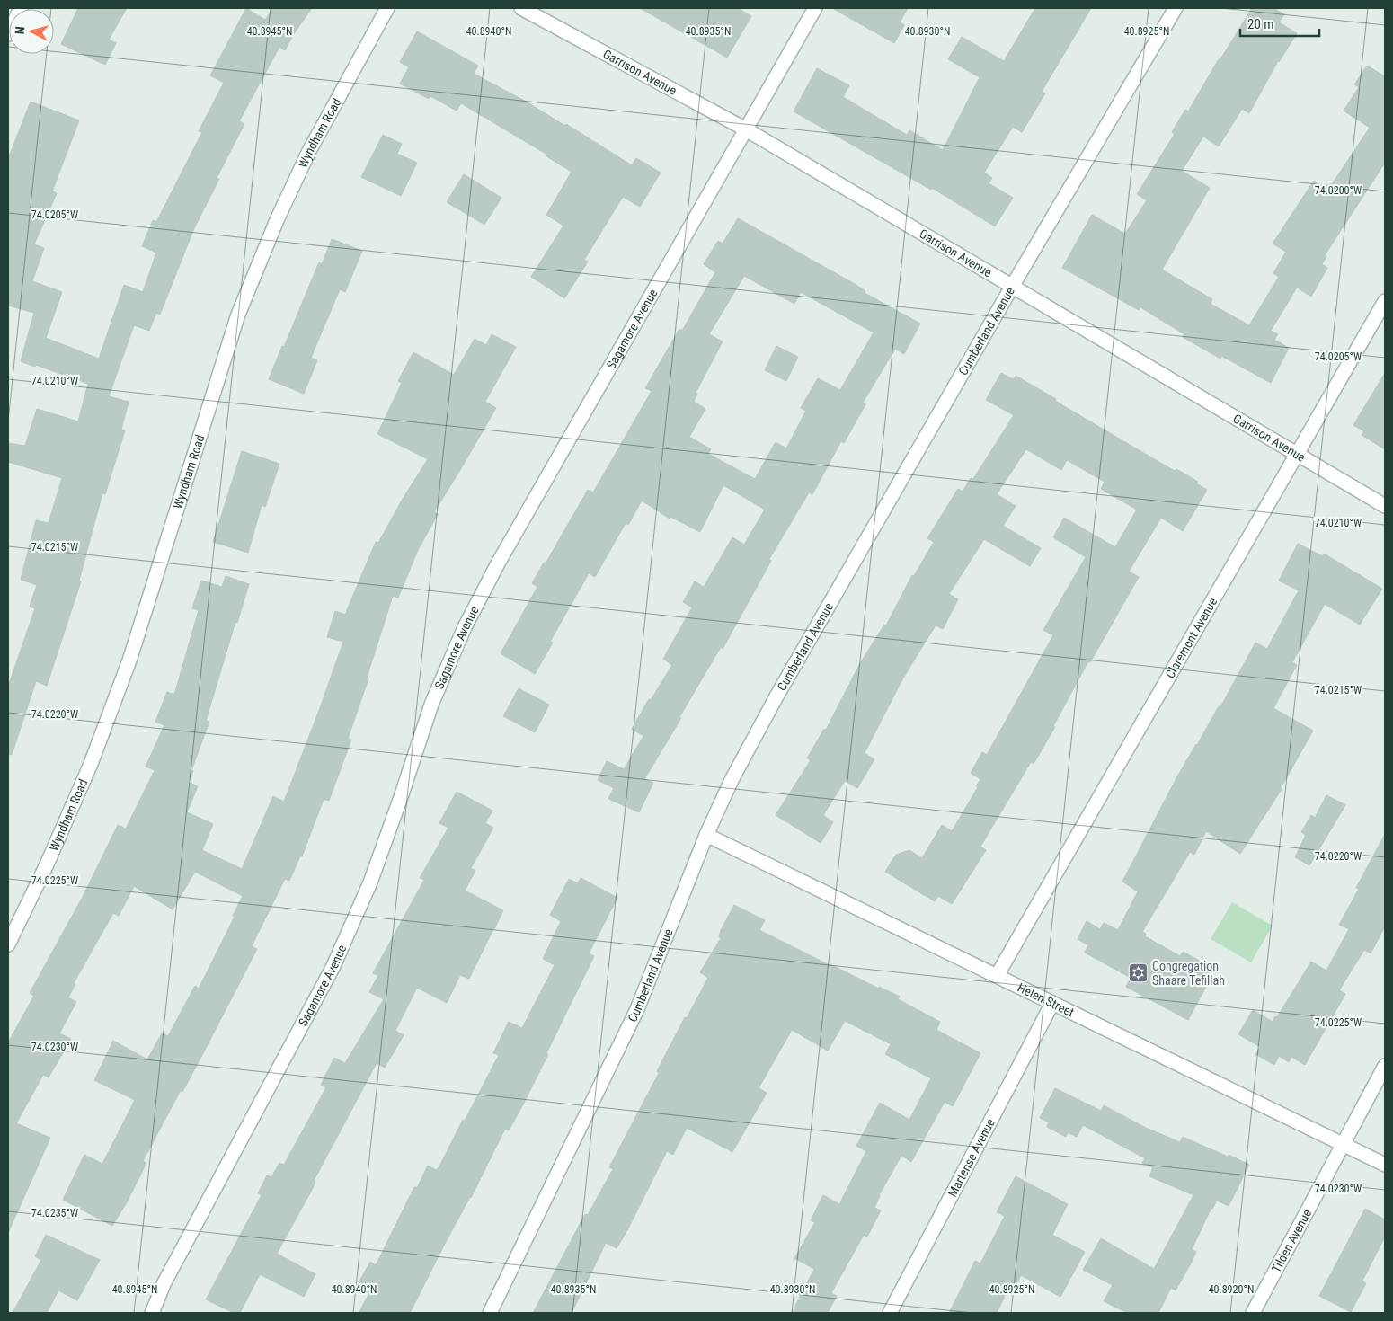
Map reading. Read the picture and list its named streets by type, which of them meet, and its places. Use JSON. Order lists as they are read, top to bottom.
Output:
{
  "streets": {
    "street": [
      "Garrison Avenue",
      "Wyndham Road",
      "Sagamore Avenue",
      "Cumberland Avenue",
      "Claremont Avenue",
      "Helen Street",
      "Martense Avenue",
      "Tilden Avenue"
    ]
  },
  "crossings": [
    ["Garrison Avenue", "Sagamore Avenue"],
    ["Garrison Avenue", "Cumberland Avenue"],
    ["Garrison Avenue", "Claremont Avenue"],
    ["Cumberland Avenue", "Helen Street"],
    ["Claremont Avenue", "Helen Street"],
    ["Helen Street", "Martense Avenue"],
    ["Helen Street", "Tilden Avenue"]
  ],
  "places": {
    "synagogue": ["Congregation Shaare Tefillah"]
  },
  "scale_bar": "20 m",
  "north": "left",
  "coordinates": [
    "40.8945°N",
    "40.8940°N",
    "40.8935°N",
    "40.8930°N",
    "40.8925°N",
    "74.0200°W",
    "74.0205°W",
    "74.0210°W",
    "74.0215°W",
    "74.0220°W",
    "74.0225°W",
    "74.0230°W",
    "74.0235°W",
    "40.8920°N"
  ]
}
